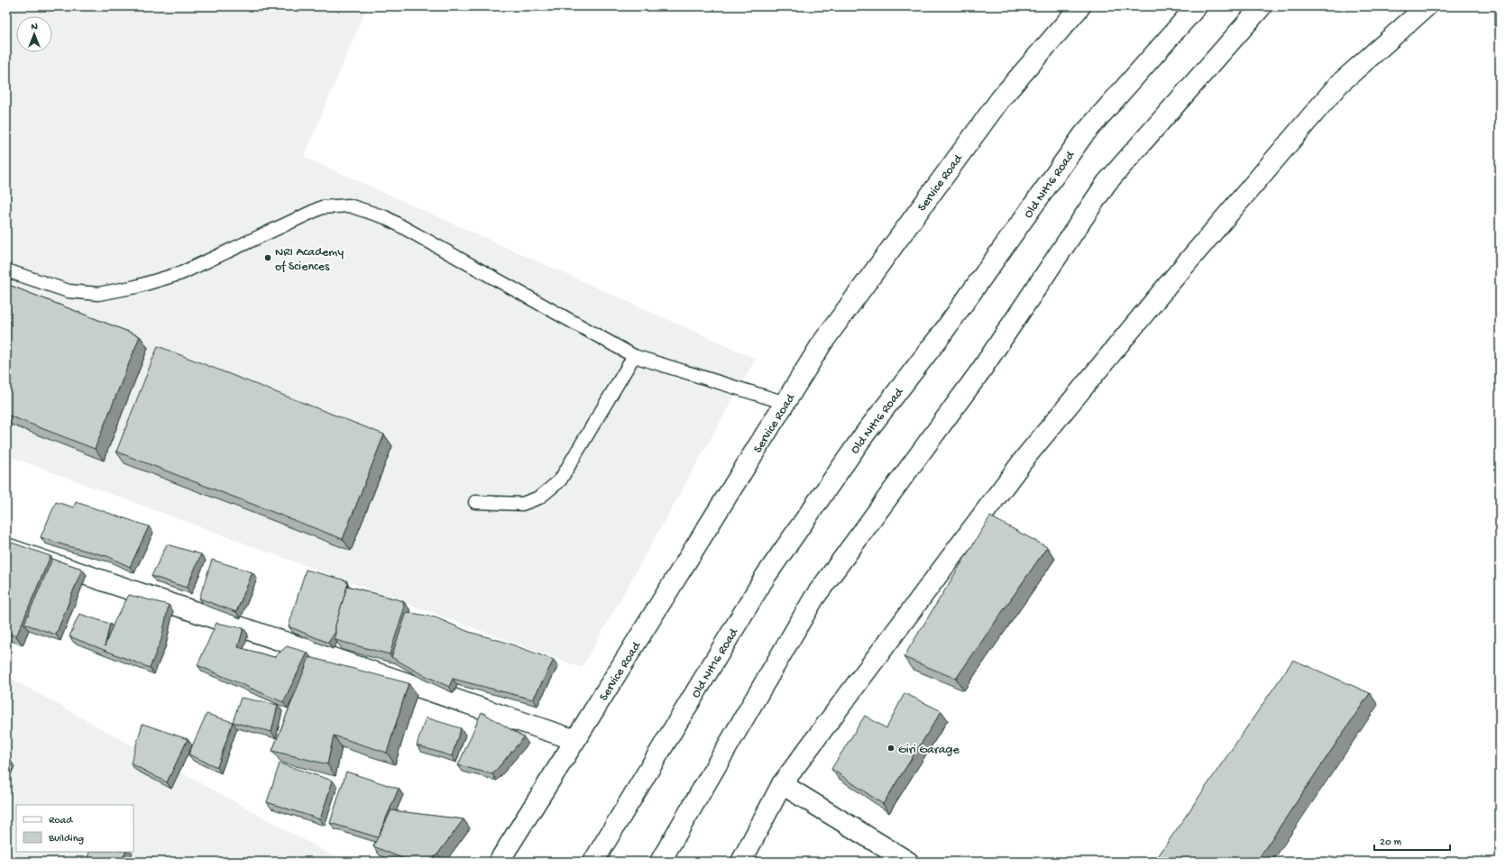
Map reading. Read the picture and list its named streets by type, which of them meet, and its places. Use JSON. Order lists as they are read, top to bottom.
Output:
{
  "streets": {
    "street": ["Service Road", "Old NH16 Road"]
  },
  "places": ["NRI Academy of Sciences", "Giri Garage"],
  "legend": ["Road", "Building"],
  "scale_bar": "20 m",
  "north": "top"
}
